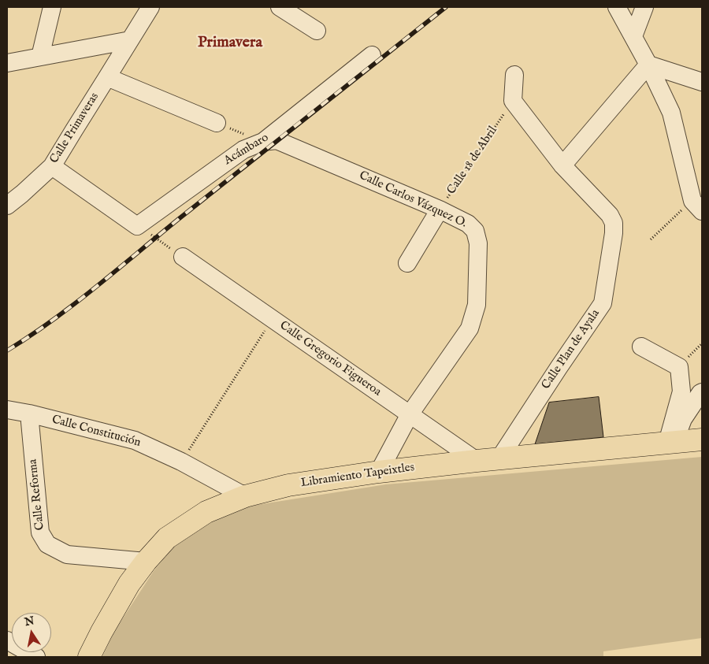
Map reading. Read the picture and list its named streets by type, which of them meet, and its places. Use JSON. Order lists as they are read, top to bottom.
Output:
{
  "streets": {
    "main road": ["Libramiento Tapeixtles"],
    "street": [
      "Calle Primaveras",
      "Acámbaro",
      "Calle Carlos Vázquez O.",
      "Calle Plan de Ayala",
      "Calle Gregorio Figueroa",
      "Calle Constitución",
      "Calle Reforma"
    ],
    "path": ["Calle 18 de Abril"]
  },
  "crossings": [
    ["Calle Primaveras", "Acámbaro"],
    ["Acámbaro", "Calle Carlos Vázquez O."],
    ["Calle 18 de Abril", "Calle Carlos Vázquez O."],
    ["Calle 18 de Abril", "Calle Plan de Ayala"],
    ["Calle Carlos Vázquez O.", "Calle Gregorio Figueroa"],
    ["Calle Carlos Vázquez O.", "Libramiento Tapeixtles"],
    ["Calle Plan de Ayala", "Libramiento Tapeixtles"],
    ["Calle Gregorio Figueroa", "Libramiento Tapeixtles"],
    ["Calle Constitución", "Libramiento Tapeixtles"],
    ["Calle Constitución", "Calle Reforma"],
    ["Libramiento Tapeixtles", "Calle Reforma"]
  ],
  "districts": ["Primavera"],
  "north": "top"
}
